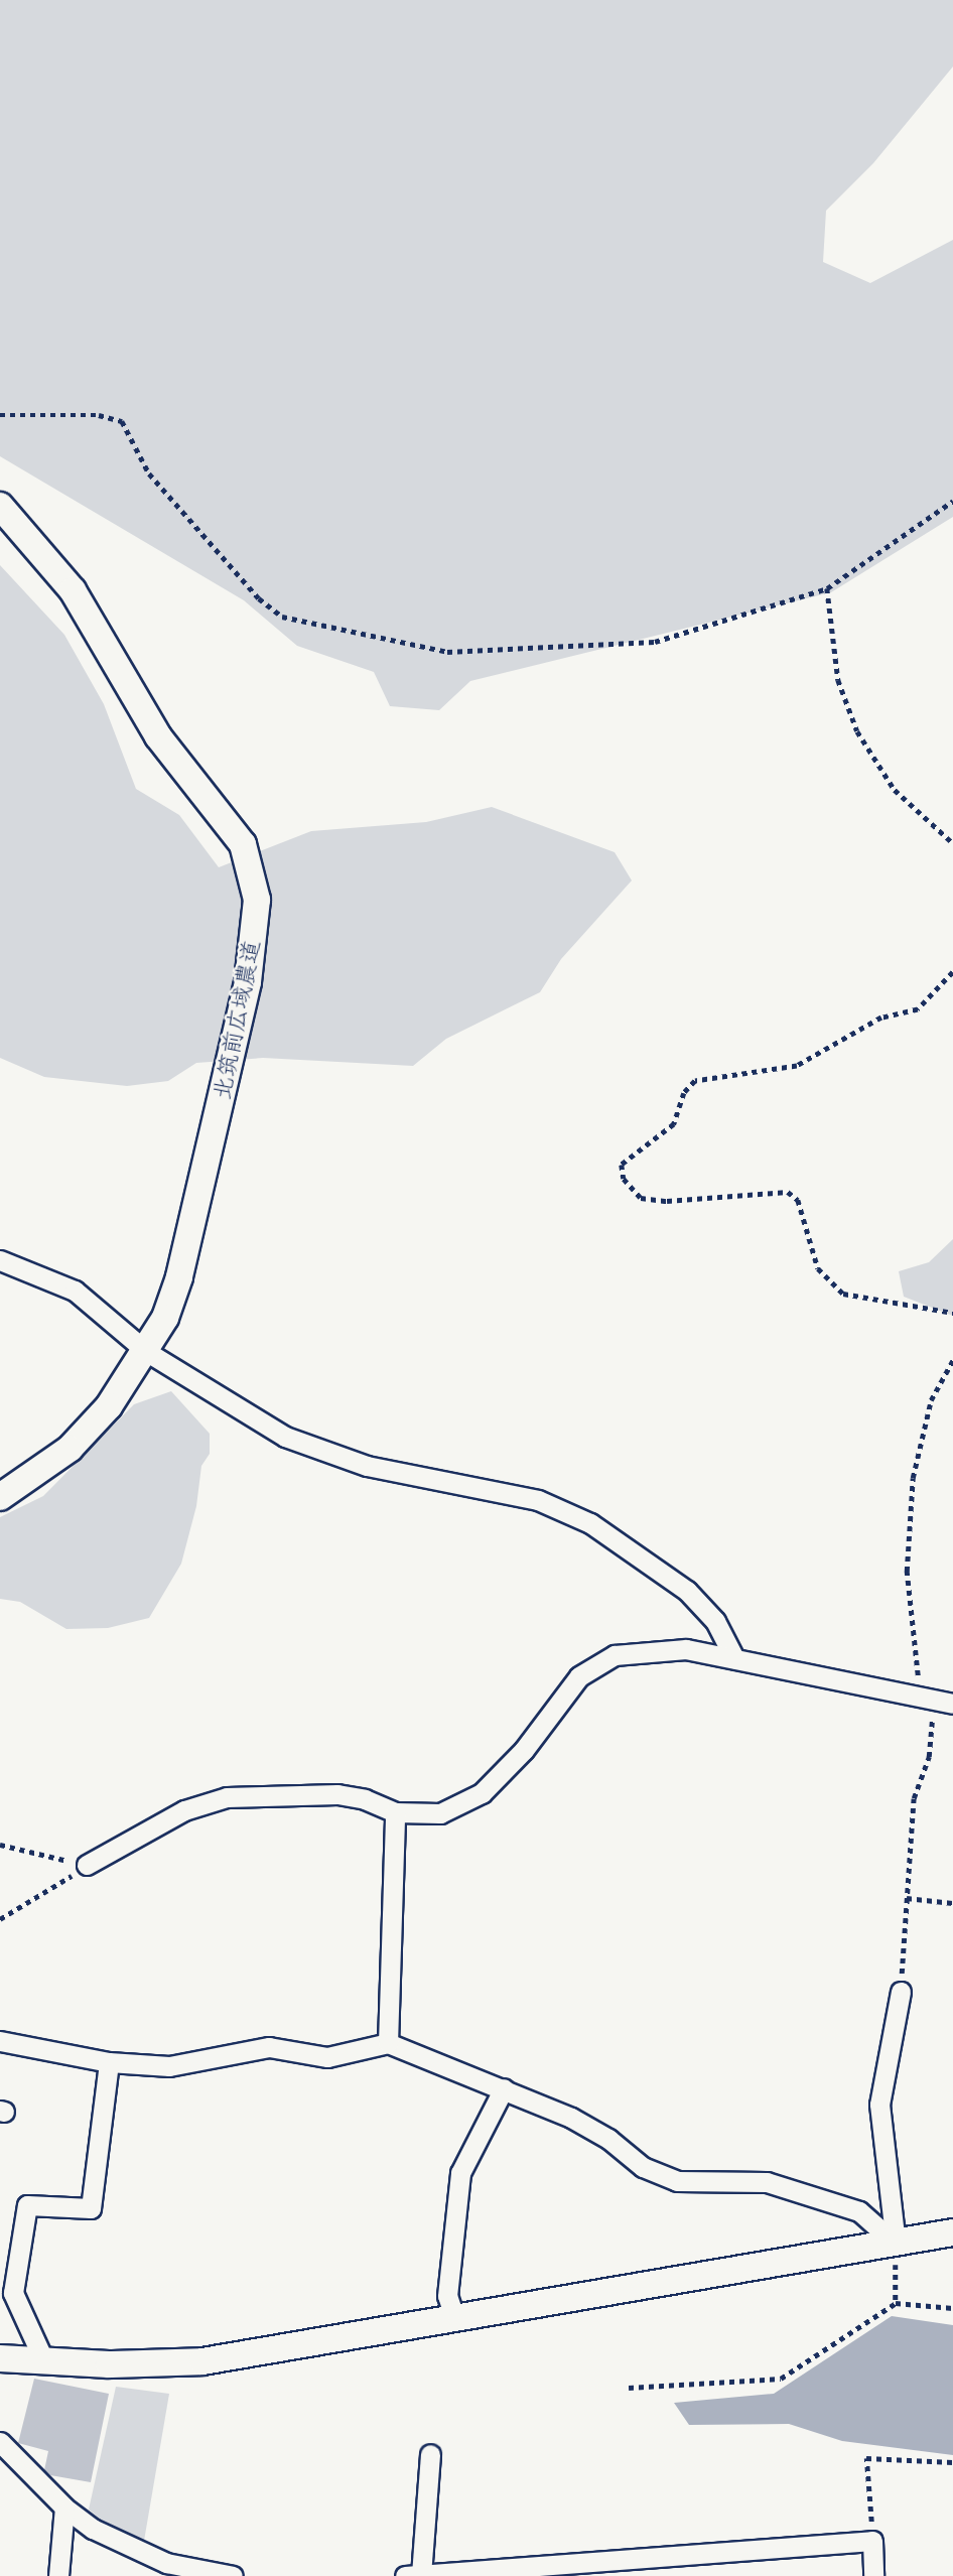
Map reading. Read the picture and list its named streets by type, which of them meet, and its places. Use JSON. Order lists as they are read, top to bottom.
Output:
{
  "streets": {
    "street": ["北筑前広域農道"]
  }
}
